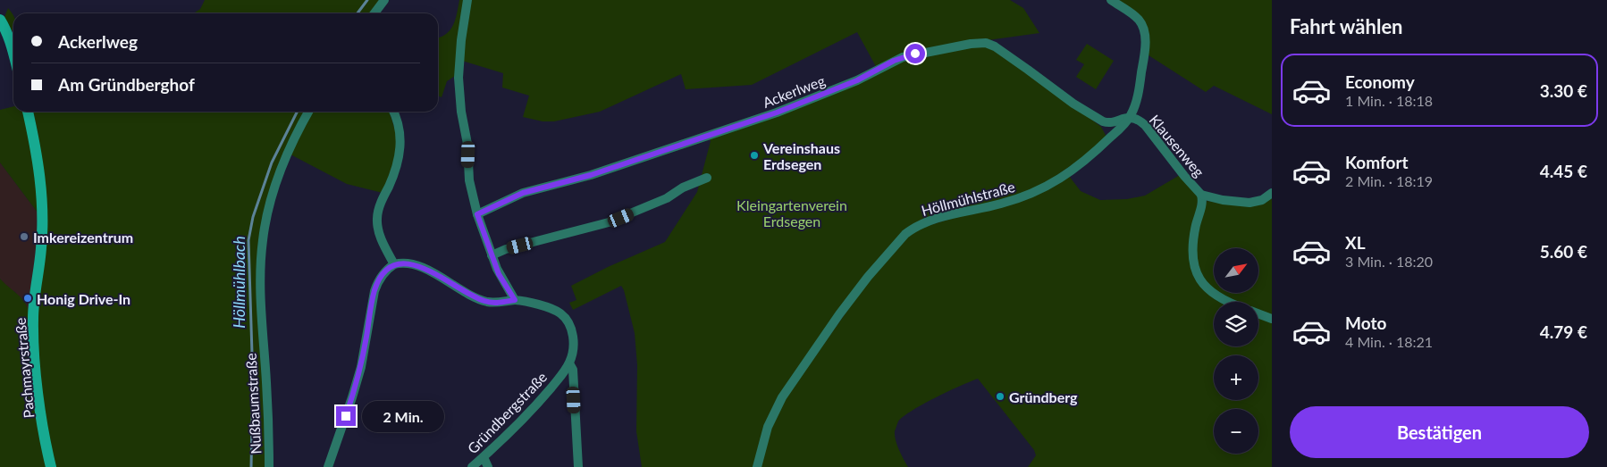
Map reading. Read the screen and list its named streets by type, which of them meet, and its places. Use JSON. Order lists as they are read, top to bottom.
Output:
{
  "streets": {
    "street": [
      "Ackerlweg",
      "Klausenweg",
      "Höllmühlstraße",
      "Pachmayrstraße",
      "Nußbaumstraße",
      "Gründbergstraße"
    ]
  },
  "crossings": [
    ["Klausenweg", "Höllmühlstraße"]
  ],
  "water": ["Höllmühlbach"],
  "parks": ["Kleingartenverein Erdsegen"],
  "places": [
    "Vereinshaus Erdsegen",
    "Imkereizentrum",
    "Honig Drive-In",
    "Gründberg"
  ],
  "north": "top right",
  "page": {
    "heading": "Fahrt wählen",
    "banner": ["Ackerlweg", "Am Gründberghof"],
    "list": [
      {
        "name": "Economy",
        "note": "1 Min. · 18:18",
        "value": "3.30 €"
      },
      {
        "name": "Komfort",
        "note": "2 Min. · 18:19",
        "value": "4.45 €"
      },
      {
        "name": "XL",
        "note": "3 Min. · 18:20",
        "value": "5.60 €"
      },
      {
        "name": "Moto",
        "note": "4 Min. · 18:21",
        "value": "4.79 €"
      }
    ],
    "map_buttons": ["+", "−"],
    "buttons": "Bestätigen",
    "bubble": "2 Min."
  }
}
